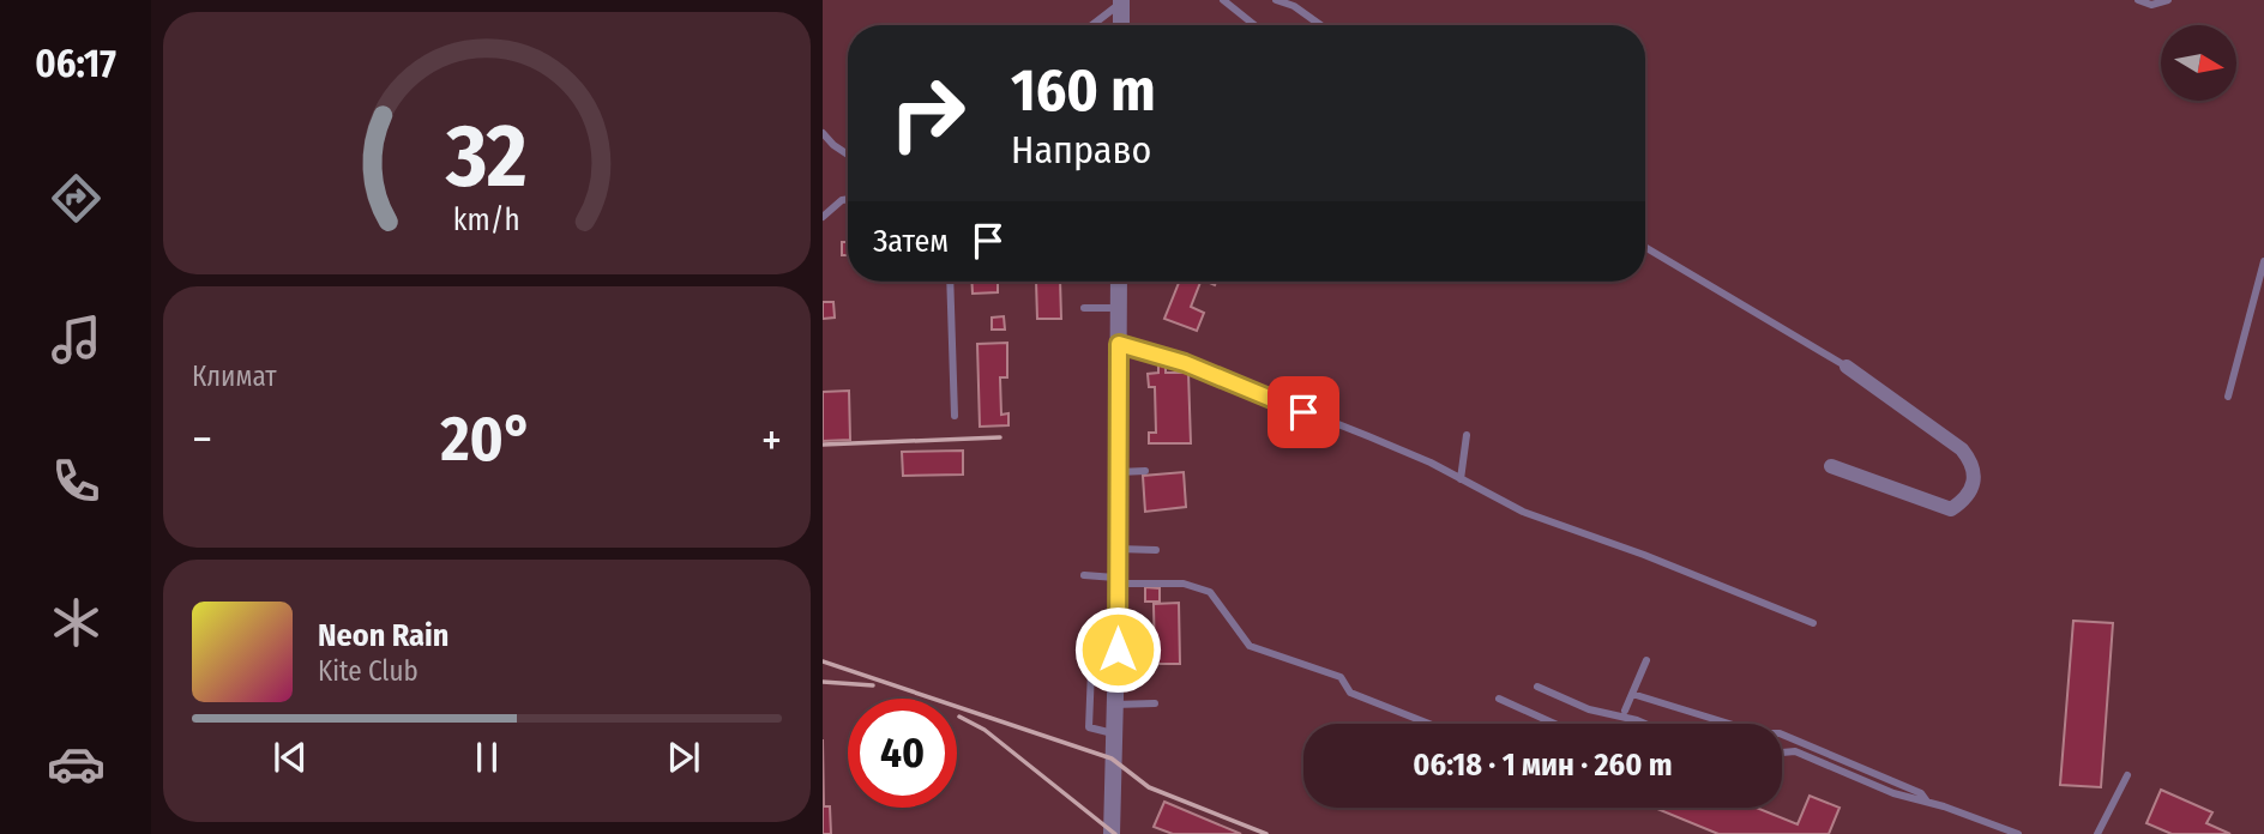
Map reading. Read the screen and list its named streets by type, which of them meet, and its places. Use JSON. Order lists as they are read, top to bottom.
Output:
{
  "north": "right",
  "page": {
    "tabs": "06:17",
    "turn": ["160 m", "Направо"],
    "then": "Затем",
    "tile": "Климат",
    "heat": ["−", "20°", "+"],
    "song": ["Neon Rain", "Kite Club"],
    "limit": "40",
    "trip": "06:18 · 1 мин · 260 m",
    "gauge": ["32", "km/h"]
  }
}
